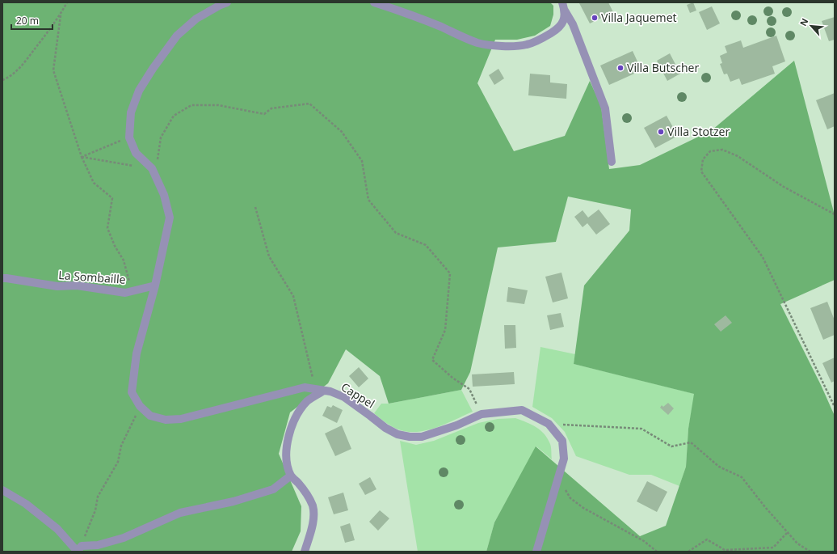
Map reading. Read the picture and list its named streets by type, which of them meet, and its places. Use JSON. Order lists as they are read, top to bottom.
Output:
{
  "streets": {
    "street": ["La Sombaille", "Cappel"]
  },
  "crossings": [
    ["La Sombaille", "Cappel"]
  ],
  "places": ["Villa Jaquemet", "Villa Butscher", "Villa Stotzer"],
  "scale_bar": "20 m",
  "north": "top left"
}
